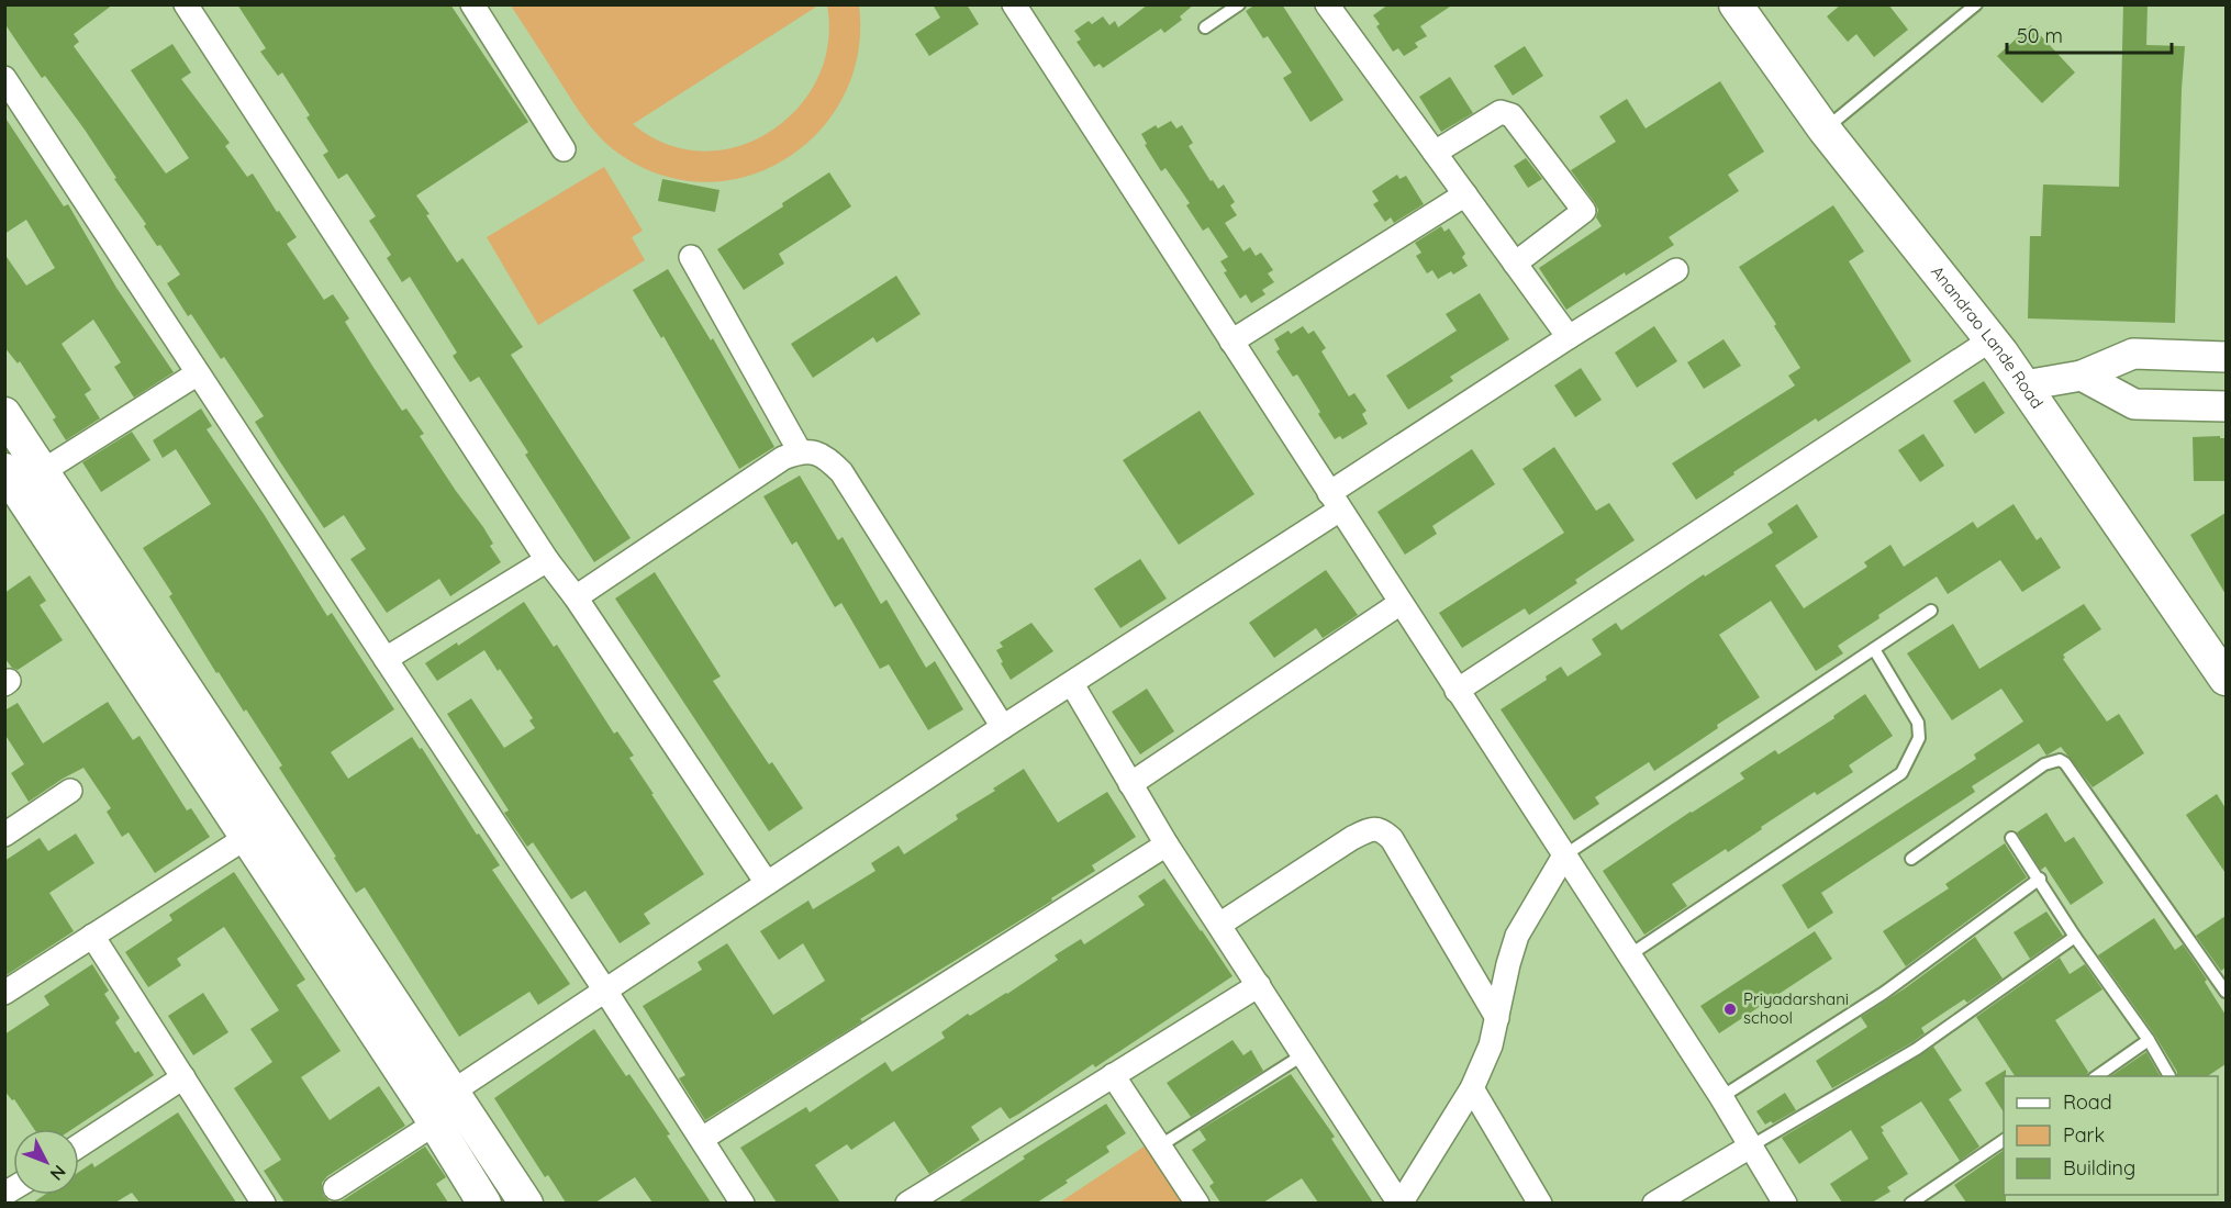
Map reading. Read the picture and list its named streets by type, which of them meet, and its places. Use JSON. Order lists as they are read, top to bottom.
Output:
{
  "streets": {
    "main road": ["Anandrao Lande Road"]
  },
  "places": ["Priyadarshani school"],
  "legend": ["Road", "Park", "Building"],
  "scale_bar": "50 m",
  "north": "bottom right"
}
